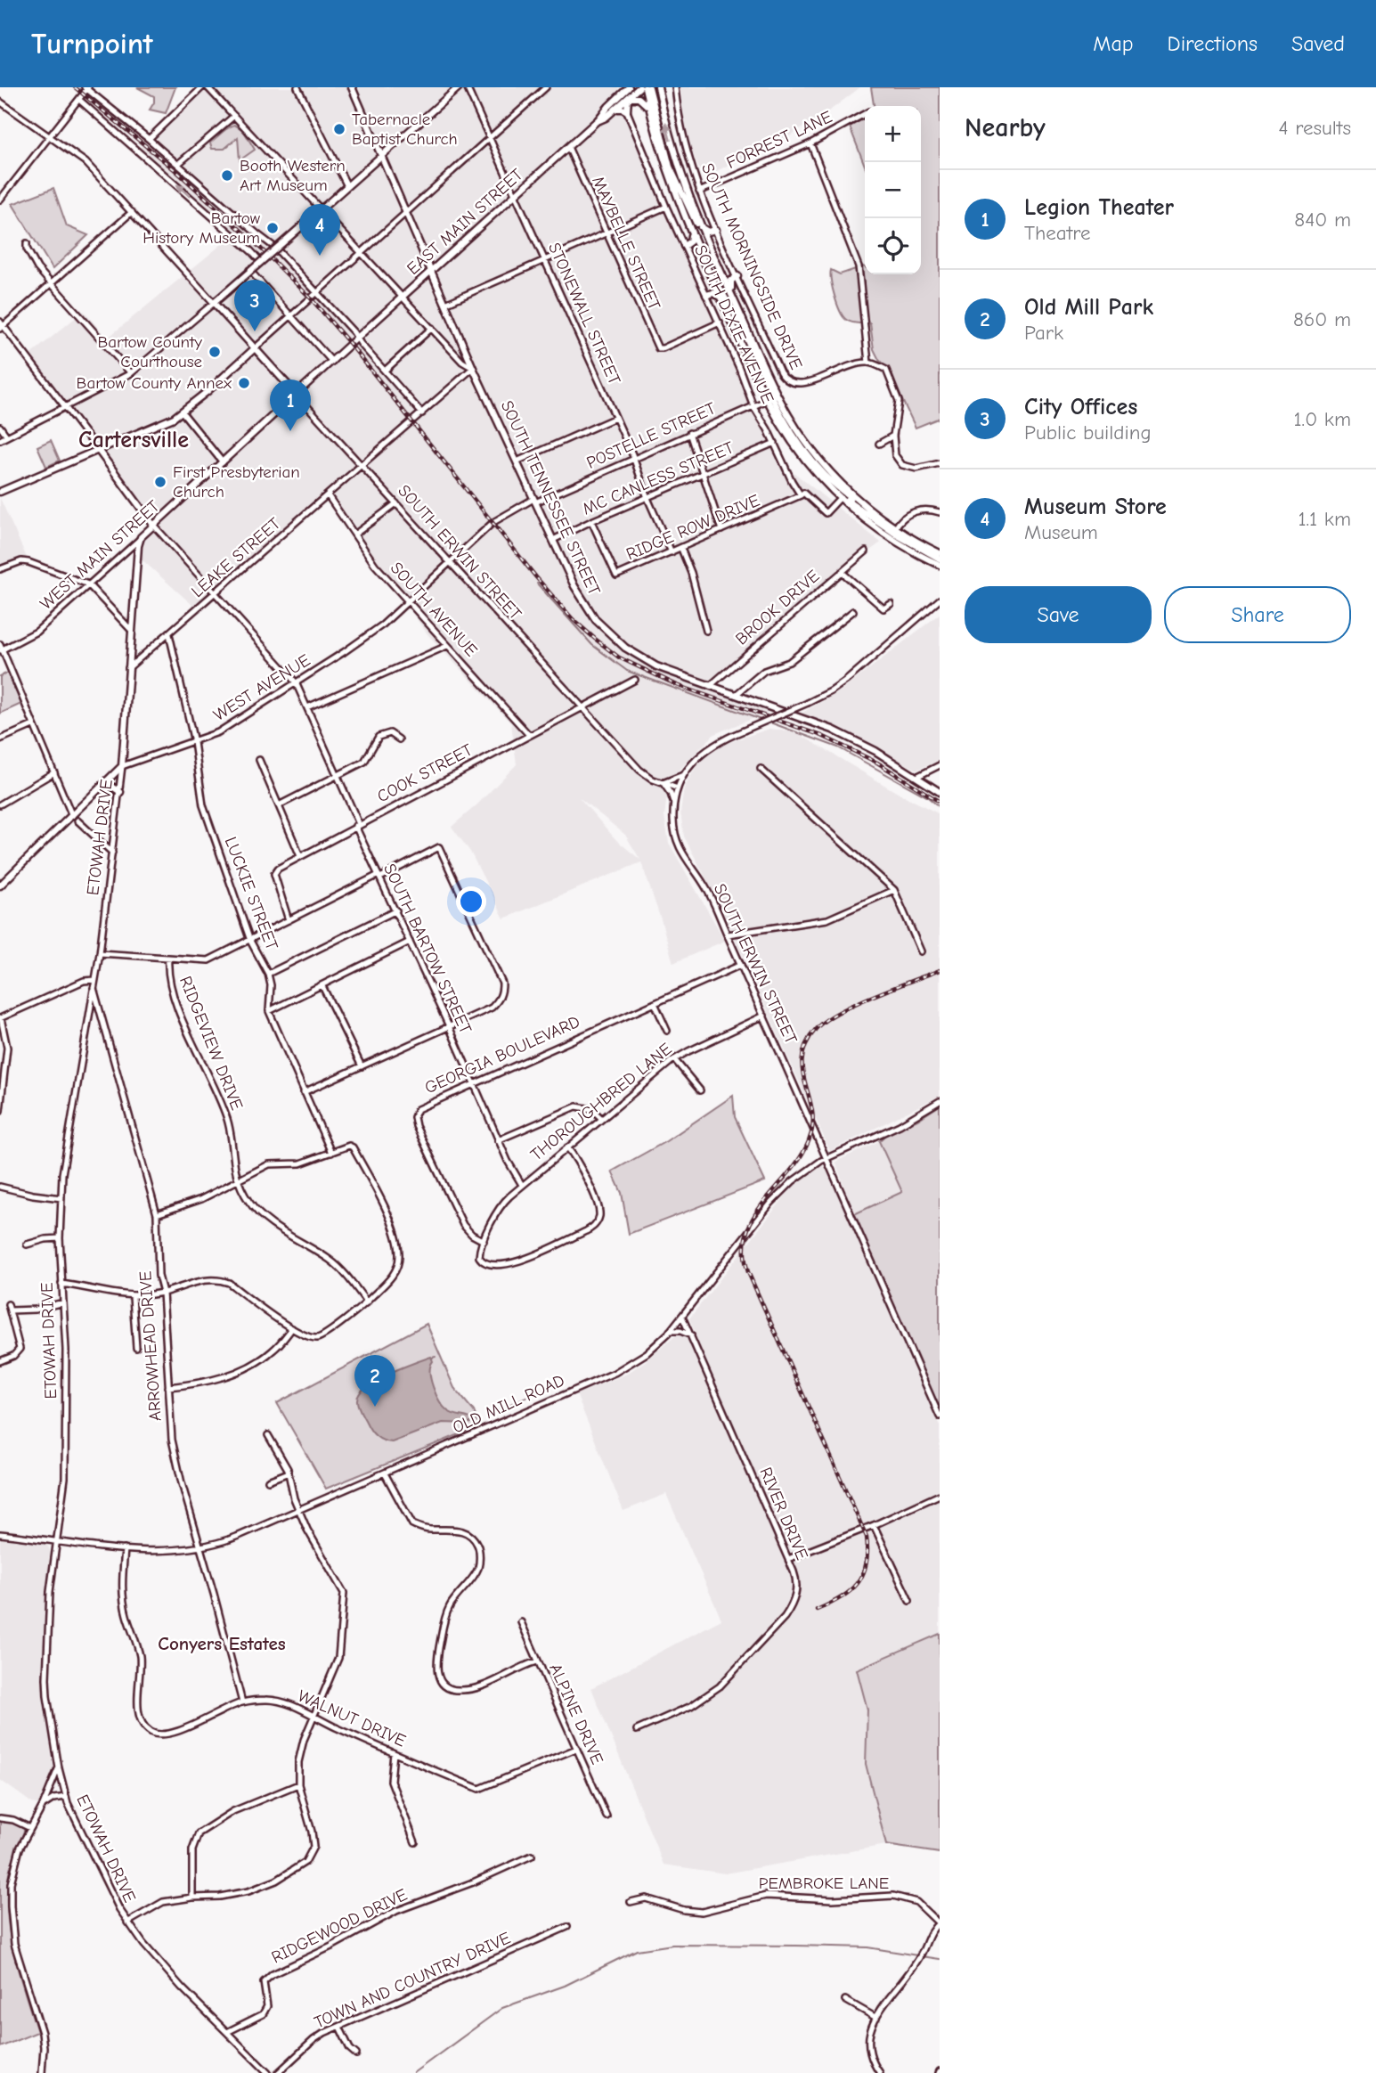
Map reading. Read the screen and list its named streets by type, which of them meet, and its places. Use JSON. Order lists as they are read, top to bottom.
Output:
{
  "streets": {
    "main road": [
      "EAST MAIN STREET",
      "SOUTH TENNESSEE STREET",
      "WEST MAIN STREET",
      "WEST AVENUE",
      "ETOWAH DRIVE"
    ],
    "street": [
      "FORREST LANE",
      "MAYBELLE STREET",
      "SOUTH MORNINGSIDE DRIVE",
      "STONEWALL STREET",
      "SOUTH DIXIE AVENUE",
      "POSTELLE STREET",
      "MC CANLESS STREET",
      "RIDGE ROW DRIVE",
      "SOUTH ERWIN STREET",
      "LEAKE STREET",
      "BROOK DRIVE",
      "SOUTH AVENUE",
      "COOK STREET",
      "LUCKIE STREET",
      "SOUTH BARTOW STREET",
      "RIDGEVIEW DRIVE",
      "GEORGIA BOULEVARD",
      "THOROUGHBRED LANE",
      "ARROWHEAD DRIVE",
      "OLD MILL ROAD",
      "RIVER DRIVE",
      "ALPINE DRIVE",
      "WALNUT DRIVE",
      "PEMBROKE LANE",
      "RIDGEWOOD DRIVE",
      "TOWN AND COUNTRY DRIVE"
    ]
  },
  "crossings": [
    ["FORREST LANE", "SOUTH MORNINGSIDE DRIVE"],
    ["EAST MAIN STREET", "MAYBELLE STREET"],
    ["EAST MAIN STREET", "STONEWALL STREET"],
    ["EAST MAIN STREET", "SOUTH TENNESSEE STREET"],
    ["EAST MAIN STREET", "WEST MAIN STREET"],
    ["MAYBELLE STREET", "SOUTH DIXIE AVENUE"],
    ["STONEWALL STREET", "POSTELLE STREET"],
    ["STONEWALL STREET", "MC CANLESS STREET"],
    ["STONEWALL STREET", "RIDGE ROW DRIVE"],
    ["SOUTH DIXIE AVENUE", "POSTELLE STREET"],
    ["SOUTH DIXIE AVENUE", "MC CANLESS STREET"],
    ["SOUTH DIXIE AVENUE", "RIDGE ROW DRIVE"],
    ["POSTELLE STREET", "SOUTH TENNESSEE STREET"],
    ["POSTELLE STREET", "WEST AVENUE"],
    ["MC CANLESS STREET", "SOUTH TENNESSEE STREET"],
    ["MC CANLESS STREET", "RIDGE ROW DRIVE"],
    ["SOUTH TENNESSEE STREET", "LEAKE STREET"],
    ["SOUTH TENNESSEE STREET", "BROOK DRIVE"],
    ["SOUTH TENNESSEE STREET", "WEST AVENUE"],
    ["SOUTH ERWIN STREET", "WEST MAIN STREET"],
    ["SOUTH ERWIN STREET", "LEAKE STREET"],
    ["SOUTH ERWIN STREET", "WEST AVENUE"],
    ["SOUTH ERWIN STREET", "COOK STREET"],
    ["SOUTH ERWIN STREET", "GEORGIA BOULEVARD"],
    ["SOUTH ERWIN STREET", "THOROUGHBRED LANE"],
    ["SOUTH ERWIN STREET", "OLD MILL ROAD"],
    ["WEST MAIN STREET", "ETOWAH DRIVE"],
    ["WEST MAIN STREET", "SOUTH BARTOW STREET"],
    ["LEAKE STREET", "SOUTH AVENUE"],
    ["LEAKE STREET", "ETOWAH DRIVE"],
    ["LEAKE STREET", "LUCKIE STREET"],
    ["LEAKE STREET", "SOUTH BARTOW STREET"],
    ["SOUTH AVENUE", "WEST AVENUE"],
    ["SOUTH AVENUE", "COOK STREET"],
    ["WEST AVENUE", "ETOWAH DRIVE"],
    ["WEST AVENUE", "LUCKIE STREET"],
    ["WEST AVENUE", "SOUTH BARTOW STREET"],
    ["COOK STREET", "SOUTH BARTOW STREET"],
    ["ETOWAH DRIVE", "ARROWHEAD DRIVE"],
    ["ETOWAH DRIVE", "OLD MILL ROAD"],
    ["ETOWAH DRIVE", "RIDGEWOOD DRIVE"],
    ["SOUTH BARTOW STREET", "GEORGIA BOULEVARD"],
    ["SOUTH BARTOW STREET", "THOROUGHBRED LANE"],
    ["GEORGIA BOULEVARD", "THOROUGHBRED LANE"],
    ["ARROWHEAD DRIVE", "OLD MILL ROAD"],
    ["ARROWHEAD DRIVE", "WALNUT DRIVE"],
    ["OLD MILL ROAD", "RIVER DRIVE"],
    ["OLD MILL ROAD", "WALNUT DRIVE"],
    ["ALPINE DRIVE", "WALNUT DRIVE"]
  ],
  "districts": ["Cartersville", "Conyers Estates"],
  "places": [
    "Tabernacle Baptist Church",
    "Booth Western Art Museum",
    "Bartow History Museum",
    "Bartow County Courthouse",
    "Bartow County Annex",
    "First Presbyterian Church"
  ],
  "page": {
    "header": "Turnpoint",
    "nav": ["Map", "Directions", "Saved"],
    "heading": ["Nearby", "4 results"],
    "map_buttons": ["+", "−"],
    "list": [
      {
        "mark": "1",
        "name": "Legion Theater",
        "note": "Theatre",
        "value": "840 m"
      },
      {
        "mark": "2",
        "name": "Old Mill Park",
        "note": "Park",
        "value": "860 m"
      },
      {
        "mark": "3",
        "name": "City Offices",
        "note": "Public building",
        "value": "1.0 km"
      },
      {
        "mark": "4",
        "name": "Museum Store",
        "note": "Museum",
        "value": "1.1 km"
      }
    ],
    "pins": [
      "4",
      "3",
      "1",
      "2"
    ],
    "buttons": ["Save", "Share"]
  }
}
